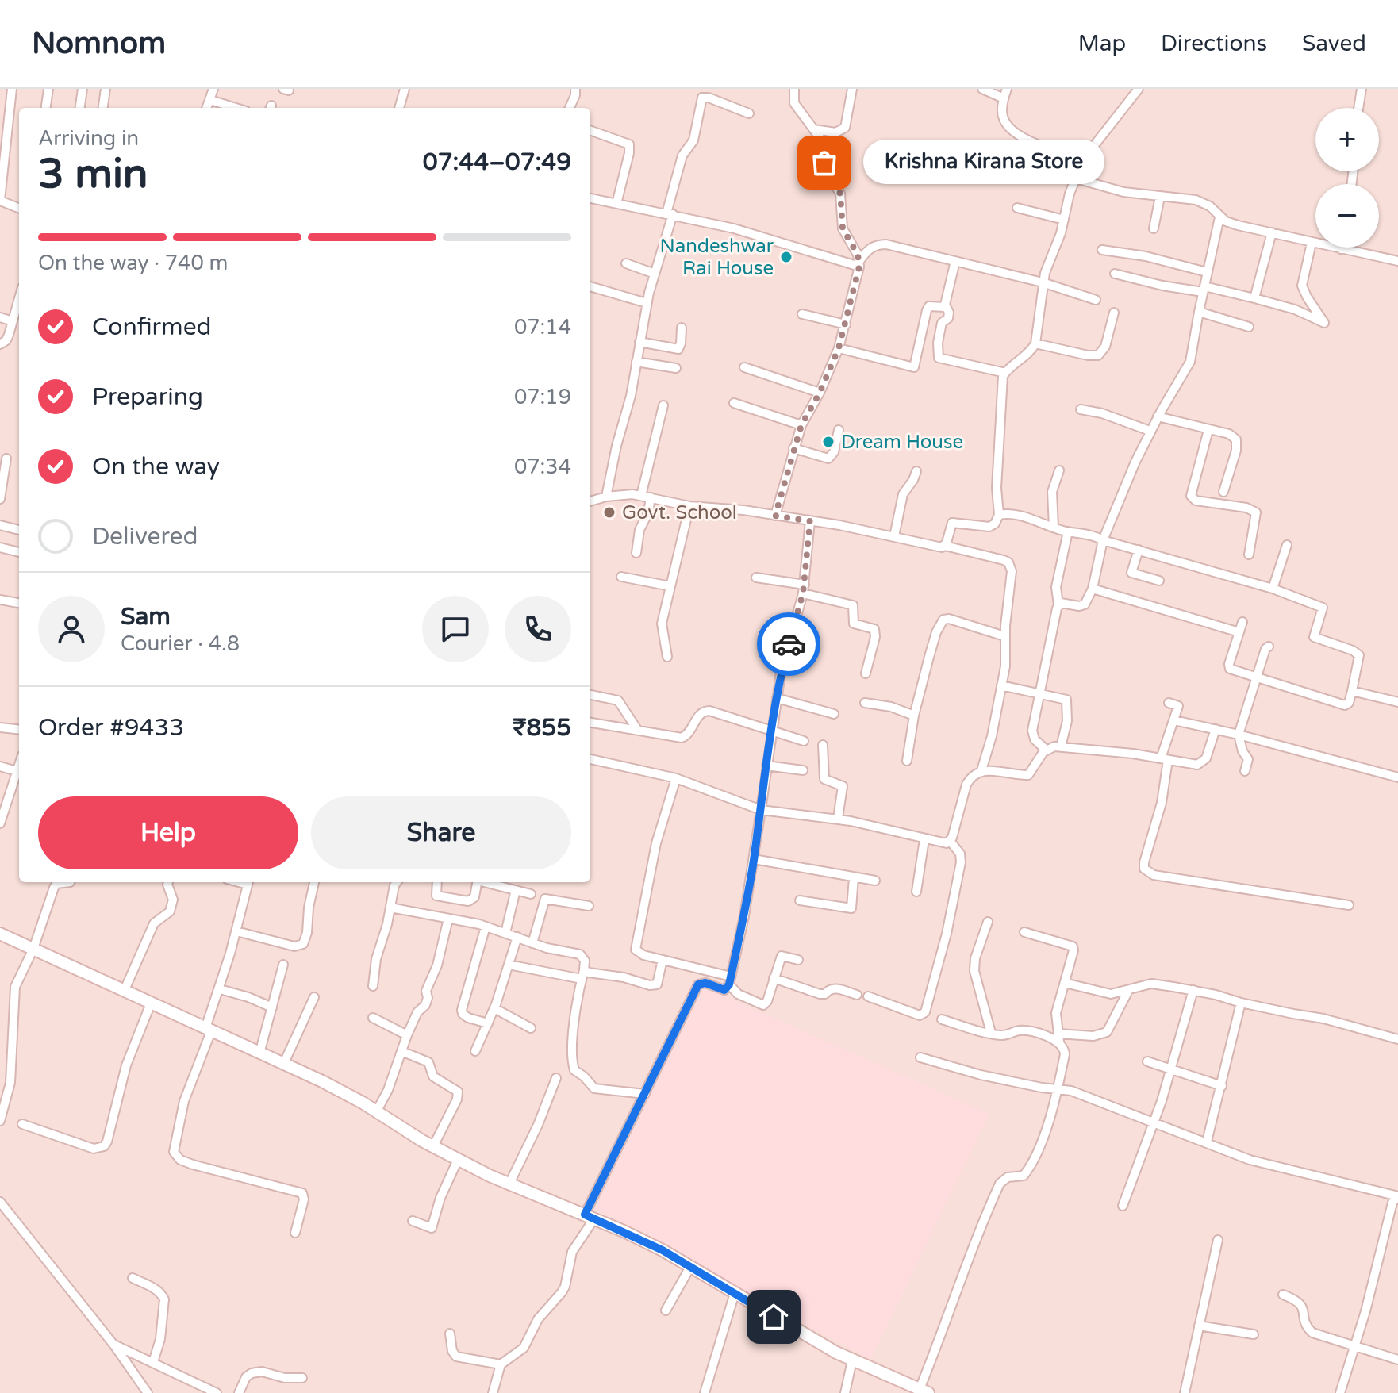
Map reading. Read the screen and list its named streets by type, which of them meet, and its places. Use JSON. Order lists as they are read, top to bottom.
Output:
{
  "places": [
    "Krishna Kirana Store",
    "Nandeshwar Rai House",
    "Dream House",
    "Govt. School"
  ],
  "page": {
    "header": "Nomnom",
    "nav": ["Map", "Directions", "Saved"],
    "map_buttons": ["+", "−"],
    "heading": ["3 min", "Arriving in", "07:44–07:49"],
    "panel": [
      "Sam",
      "Courier · 4.8",
      "Order #9433",
      "₹855"
    ],
    "bubble": "Krishna Kirana Store",
    "bar": "On the way · 740 m",
    "list": [
      ["Confirmed", "07:14"],
      ["Preparing", "07:19"],
      ["On the way", "07:34"],
      "Delivered"
    ],
    "buttons": ["Help", "Share"]
  }
}
